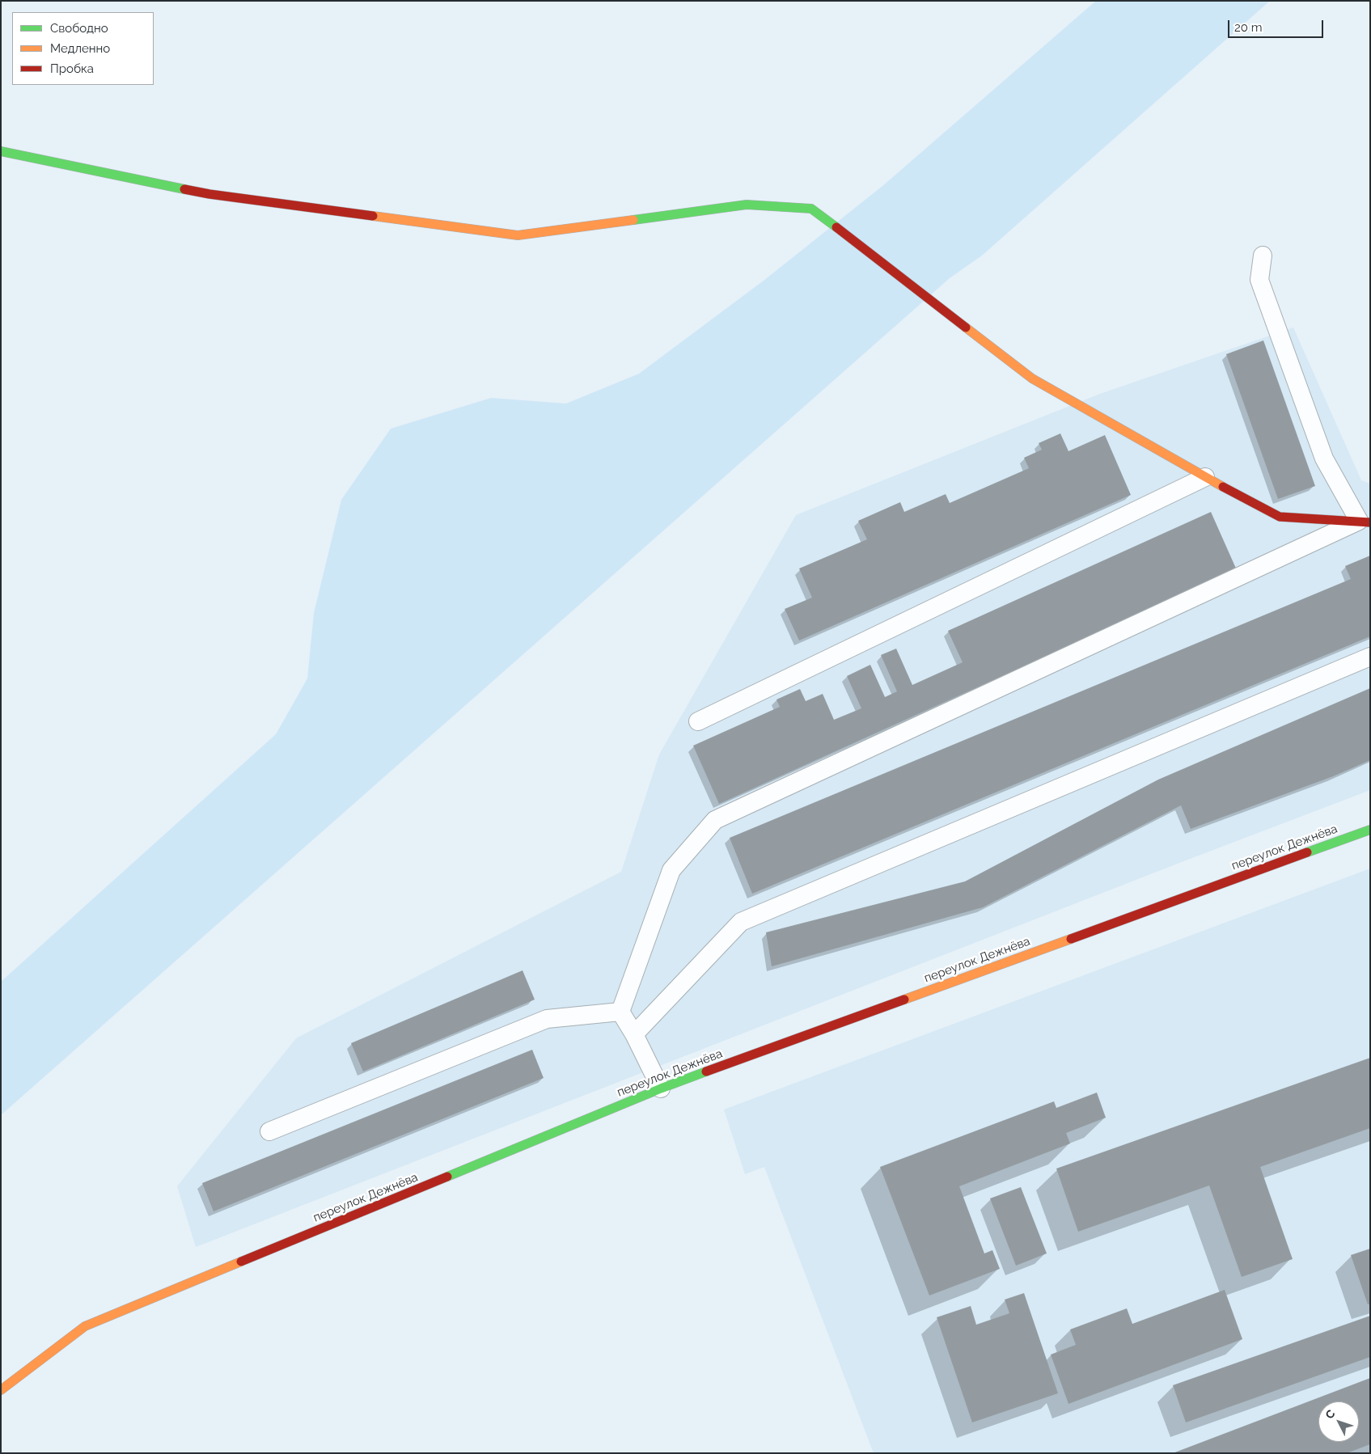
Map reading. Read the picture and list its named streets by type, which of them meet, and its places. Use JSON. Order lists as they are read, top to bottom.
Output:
{
  "streets": {
    "street": ["переулок Дежнёва"]
  },
  "legend": ["Свободно", "Медленно", "Пробка"],
  "scale_bar": "20 m",
  "north": "top left"
}
